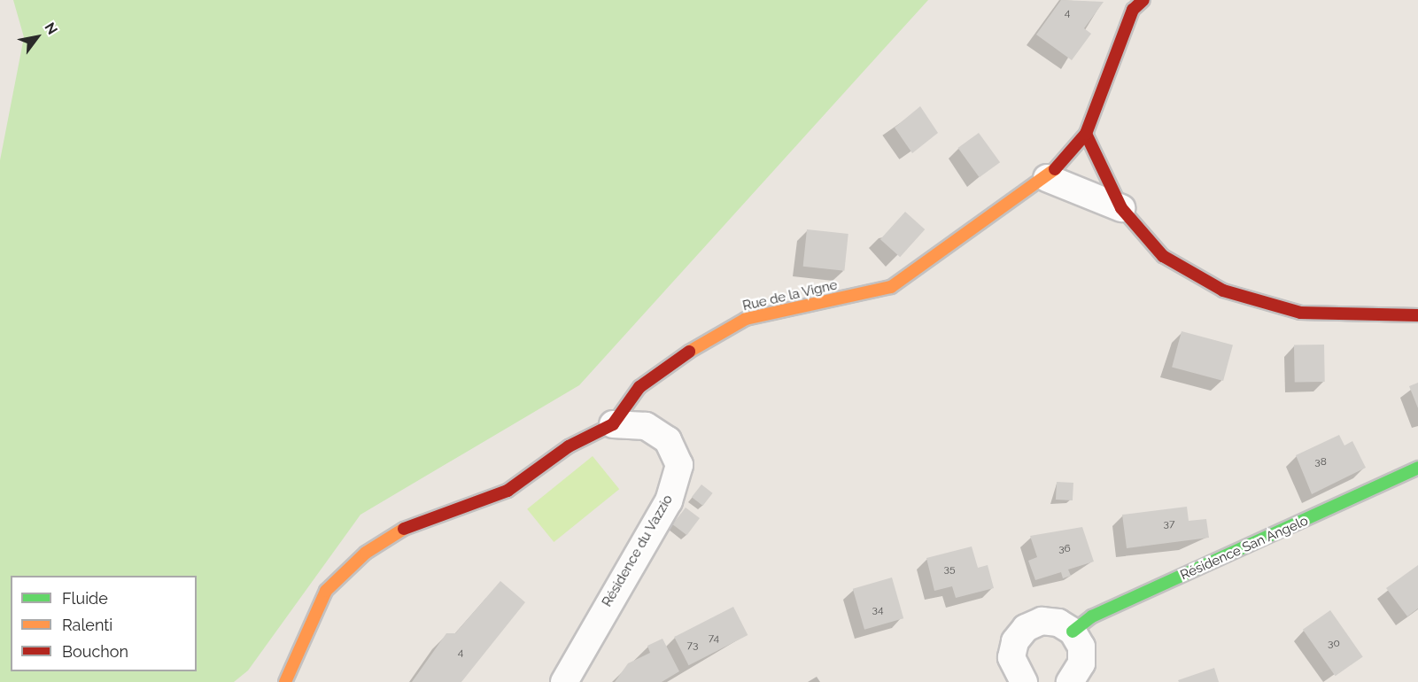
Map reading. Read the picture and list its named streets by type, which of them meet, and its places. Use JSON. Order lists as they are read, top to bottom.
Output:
{
  "streets": {
    "street": ["Rue de la Vigne", "Résidence San Angelo", "Résidence du Vazzio"]
  },
  "crossings": [
    ["Rue de la Vigne", "Résidence du Vazzio"]
  ],
  "house_numbers": [
    "4",
    "38",
    "37",
    "36",
    "35",
    "34",
    "74",
    "30",
    "73",
    "4"
  ],
  "legend": ["Fluide", "Ralenti", "Bouchon"],
  "north": "top right"
}
